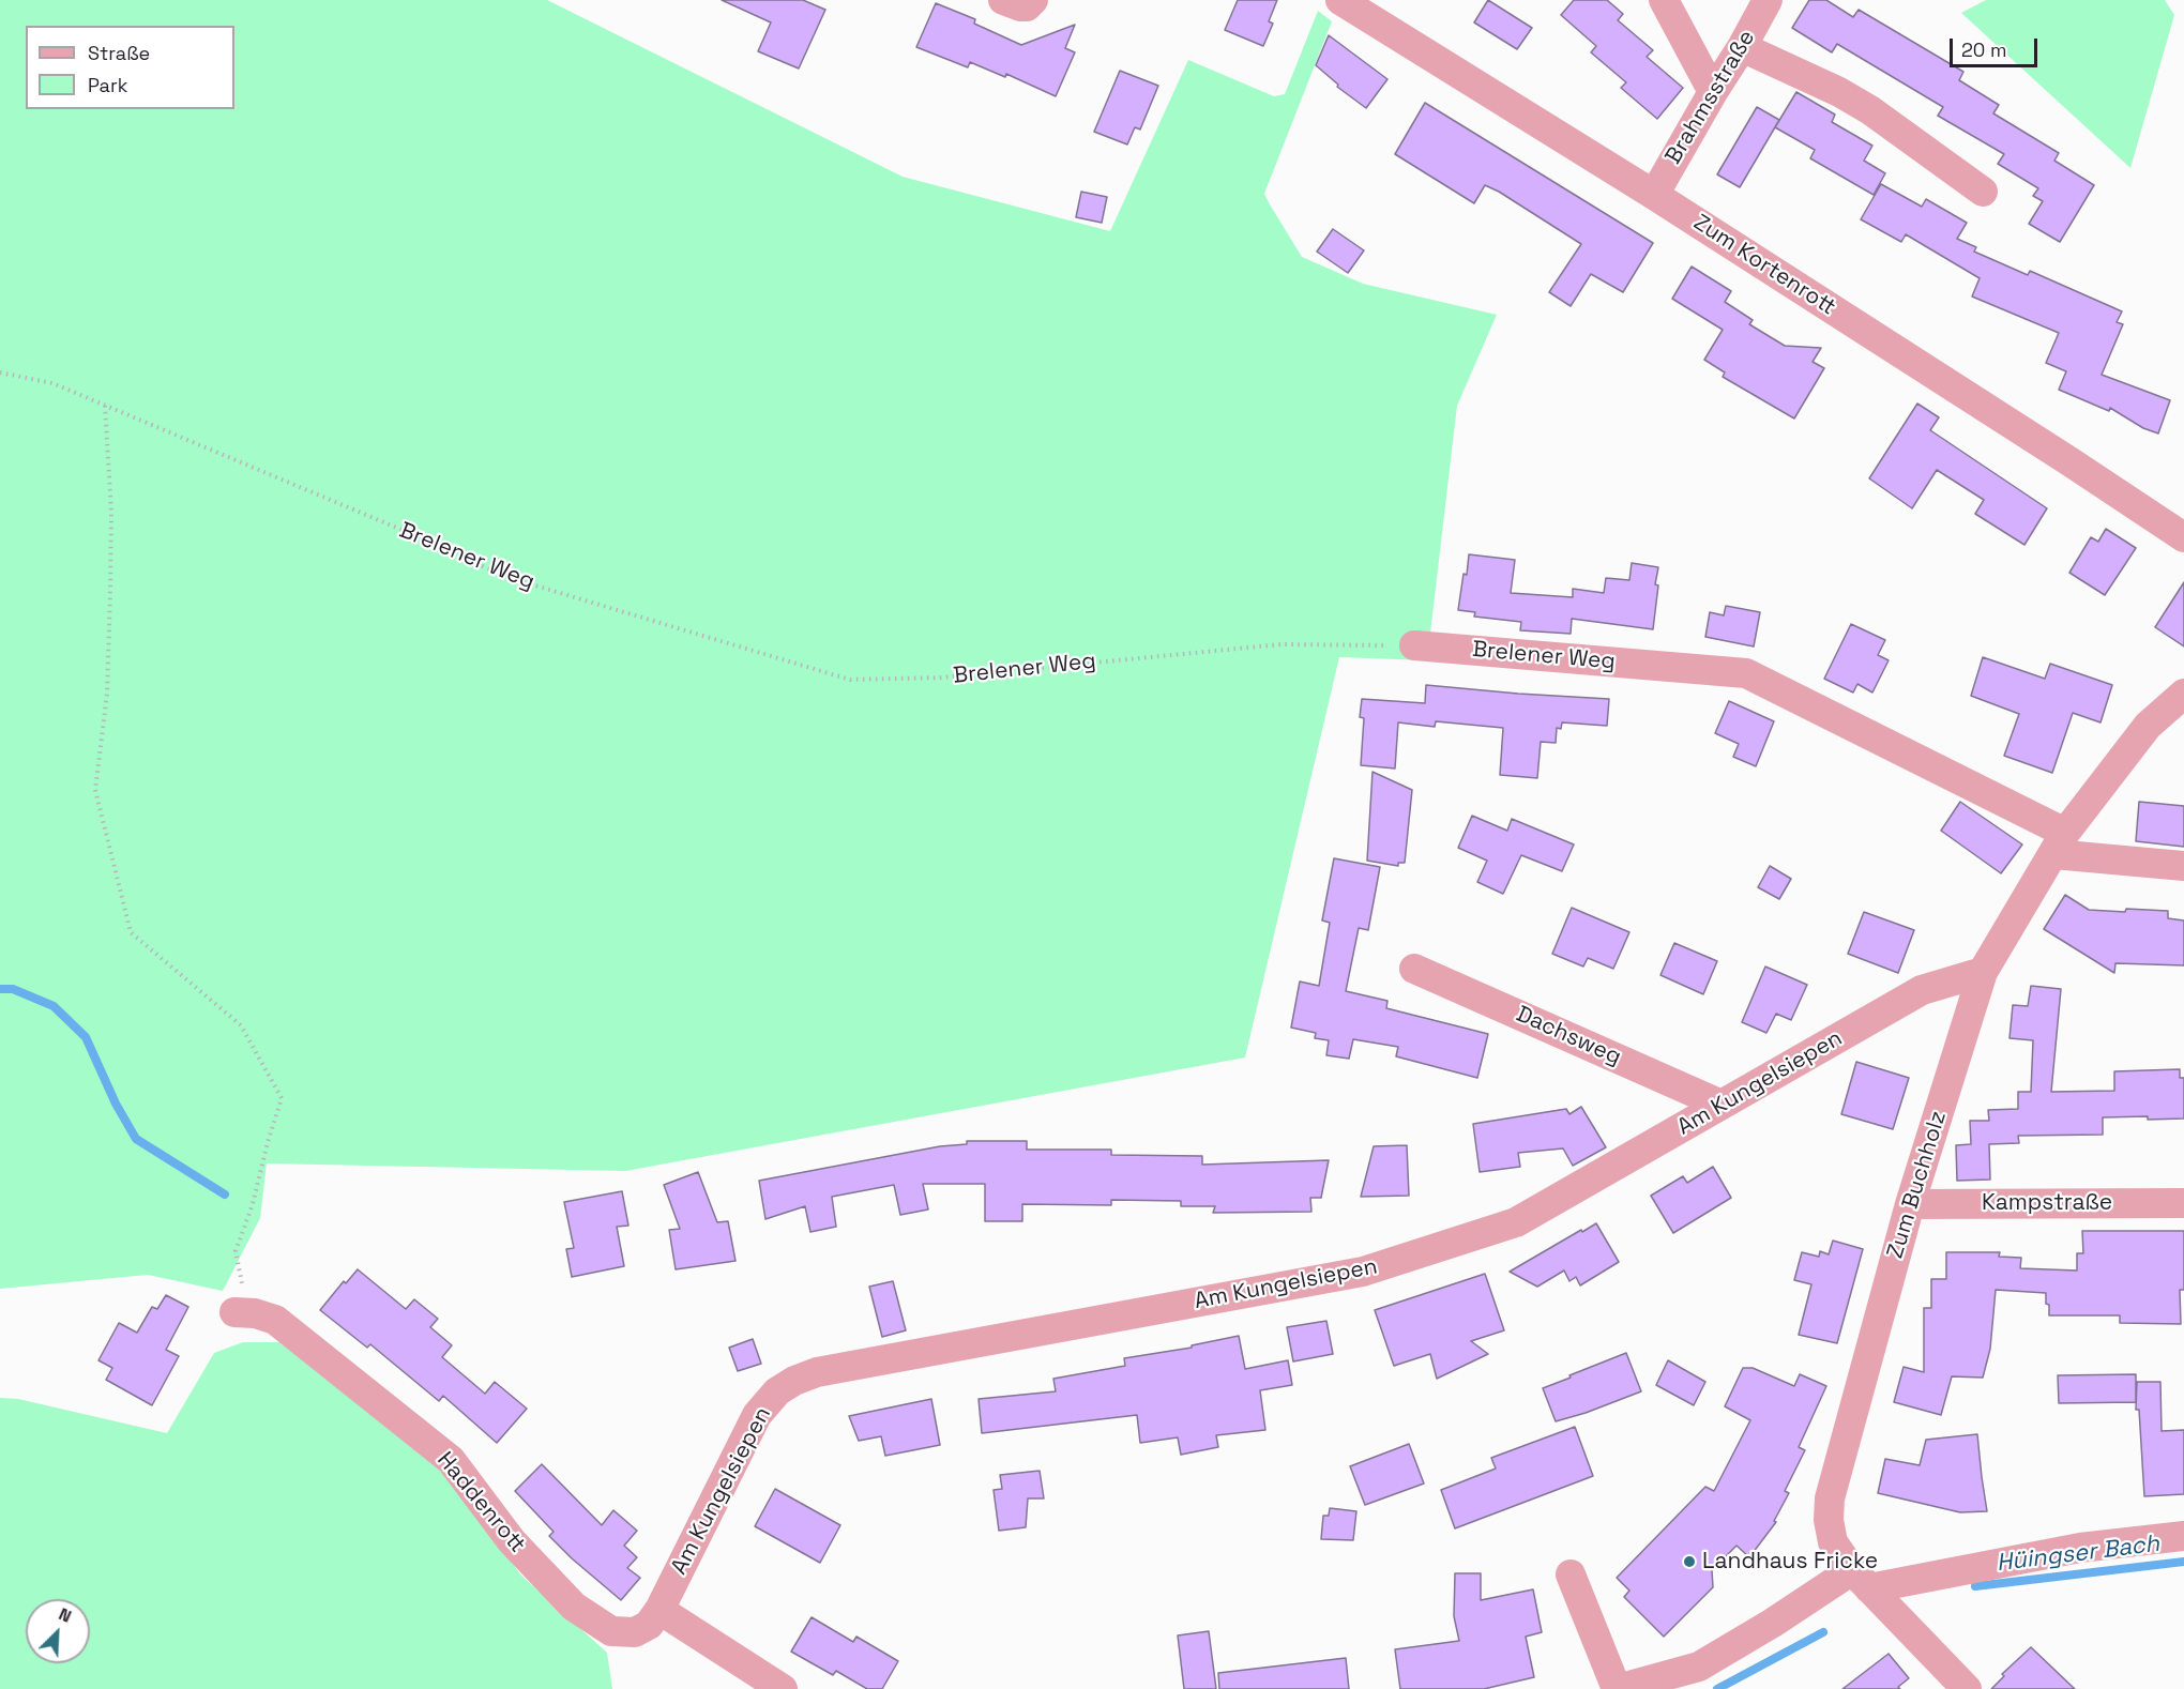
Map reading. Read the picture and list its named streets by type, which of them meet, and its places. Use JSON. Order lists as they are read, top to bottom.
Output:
{
  "streets": {
    "street": [
      "Brahmsstraße",
      "Zum Kortenrott",
      "Brelener Weg",
      "Dachsweg",
      "Am Kungelsiepen",
      "Zum Buchholz",
      "Kampstraße",
      "Haddenrott"
    ]
  },
  "crossings": [
    ["Brahmsstraße", "Zum Kortenrott"],
    ["Brelener Weg", "Zum Buchholz"],
    ["Dachsweg", "Am Kungelsiepen"],
    ["Am Kungelsiepen", "Zum Buchholz"],
    ["Am Kungelsiepen", "Haddenrott"],
    ["Zum Buchholz", "Kampstraße"]
  ],
  "water": ["Hüingser Bach"],
  "places": ["Landhaus Fricke"],
  "legend": ["Straße", "Park"],
  "scale_bar": "20 m",
  "north": "top right"
}
